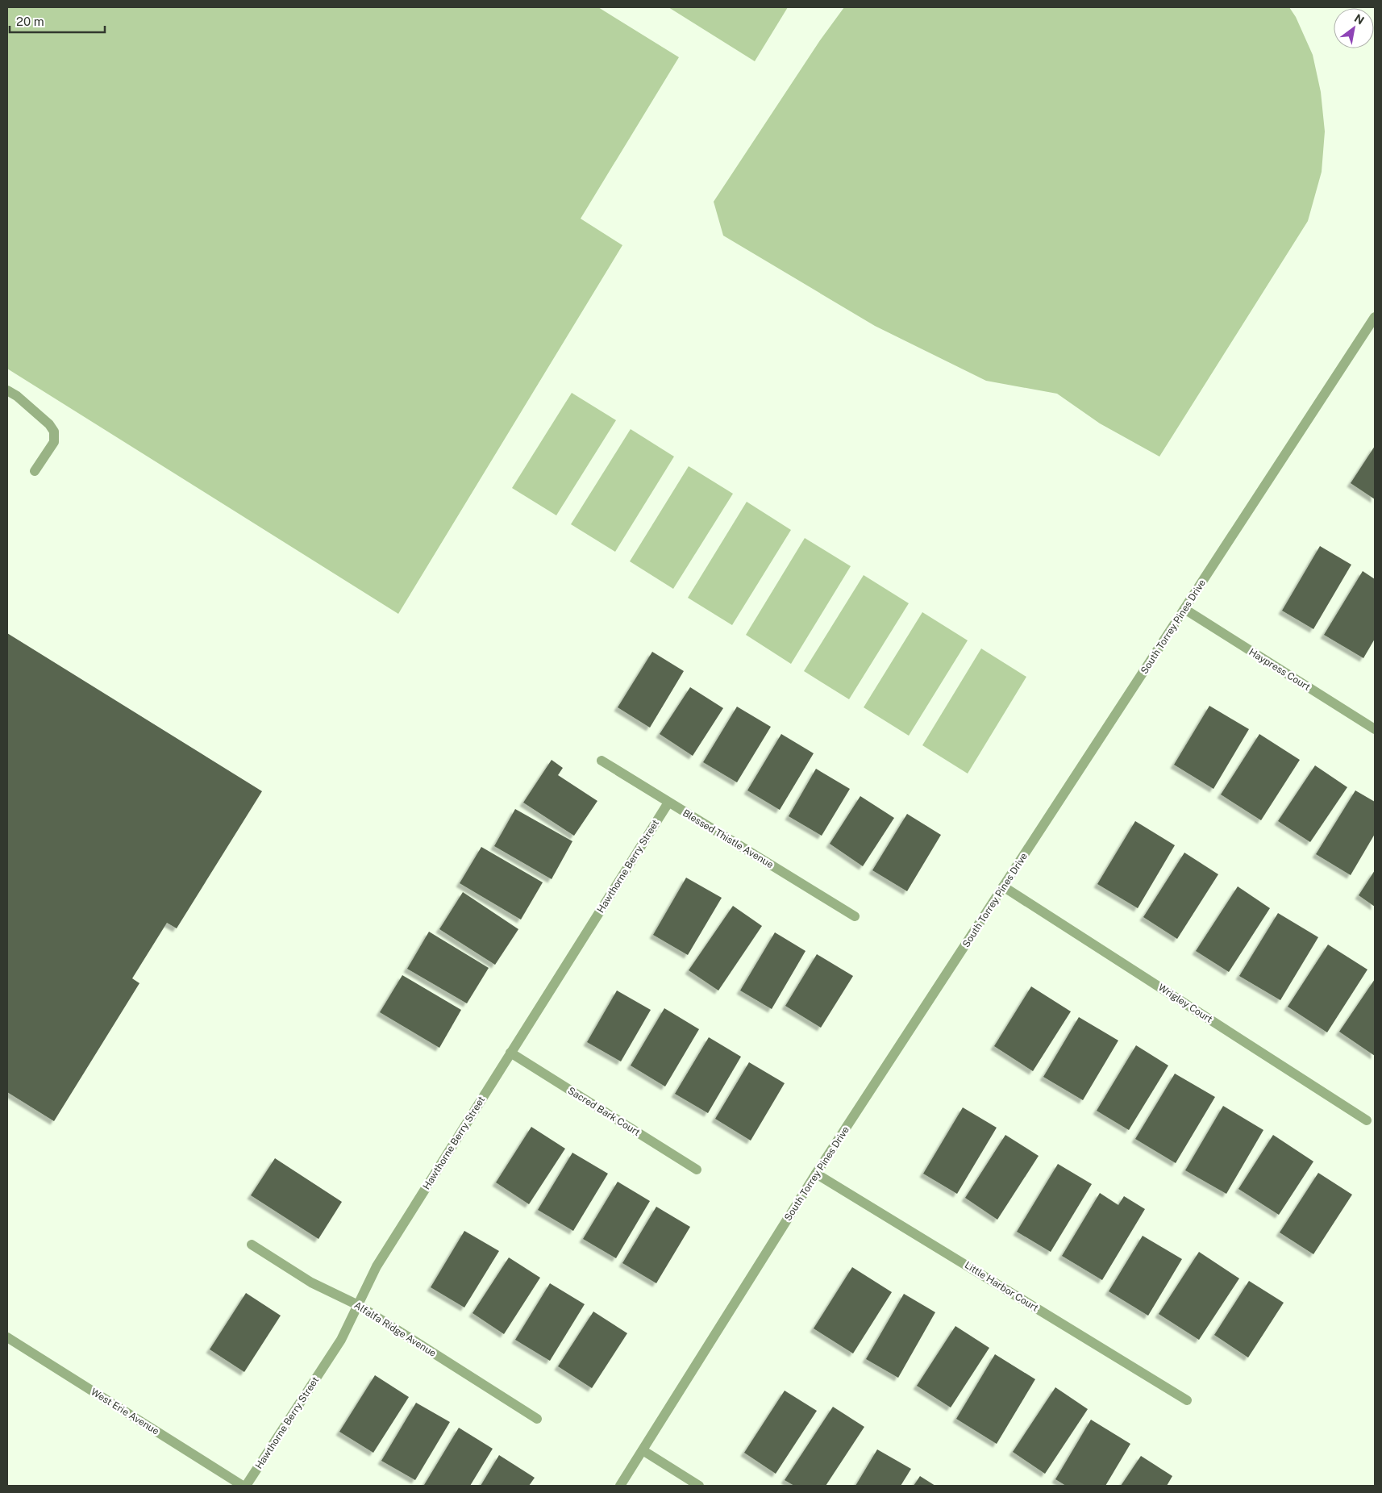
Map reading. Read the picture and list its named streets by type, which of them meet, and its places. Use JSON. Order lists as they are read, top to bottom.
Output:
{
  "streets": {
    "street": [
      "South Torrey Pines Drive",
      "Haypress Court",
      "Blessed Thistle Avenue",
      "Hawthorne Berry Street",
      "Wrigley Court",
      "Sacred Bark Court",
      "Little Harbor Court",
      "Alfalfa Ridge Avenue",
      "West Erie Avenue"
    ]
  },
  "crossings": [
    ["South Torrey Pines Drive", "Haypress Court"],
    ["South Torrey Pines Drive", "Wrigley Court"],
    ["South Torrey Pines Drive", "Little Harbor Court"],
    ["Blessed Thistle Avenue", "Hawthorne Berry Street"],
    ["Hawthorne Berry Street", "Sacred Bark Court"],
    ["Hawthorne Berry Street", "Alfalfa Ridge Avenue"],
    ["Hawthorne Berry Street", "West Erie Avenue"]
  ],
  "scale_bar": "20 m",
  "north": "top right"
}
